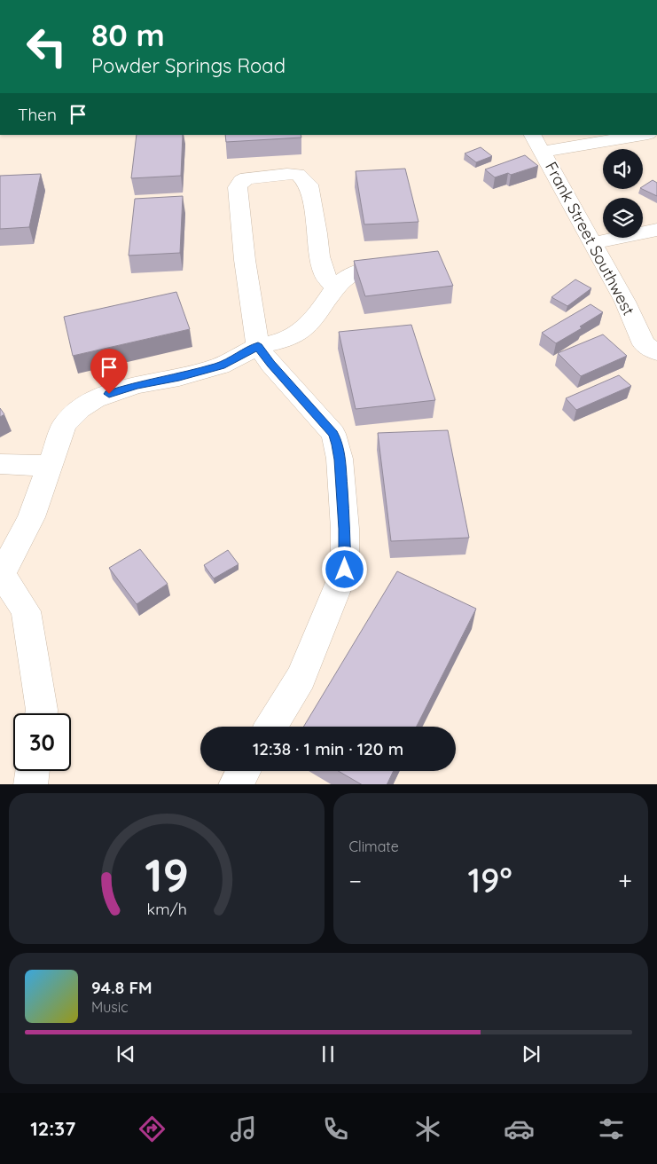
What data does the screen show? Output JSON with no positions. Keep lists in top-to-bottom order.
{
  "streets": {
    "street": ["Frank Street Southwest"]
  },
  "page": {
    "turn": ["80 m", "Powder Springs Road"],
    "then": "Then",
    "limit": "30",
    "trip": "12:38 · 1 min · 120 m",
    "tile": "Climate",
    "heat": ["−", "19°", "+"],
    "song": ["94.8 FM", "Music"],
    "tabs": "12:37",
    "gauge": ["19", "km/h"]
  }
}
